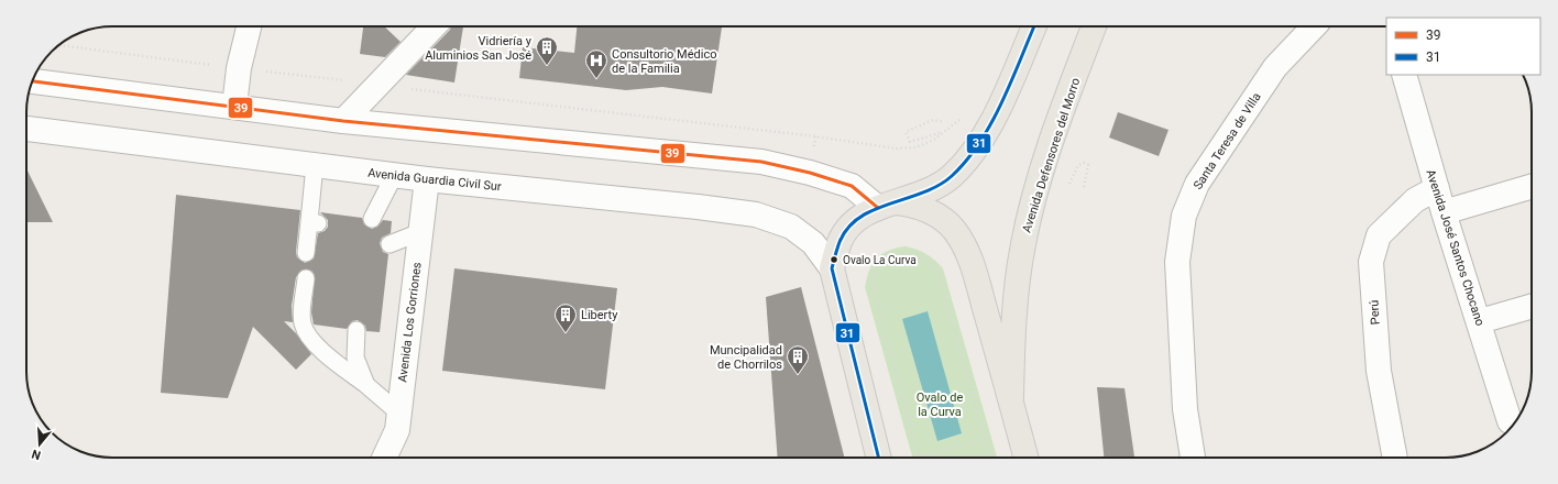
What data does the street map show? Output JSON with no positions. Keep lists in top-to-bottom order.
{
  "streets": {
    "main road": ["Avenida Defensores del Morro"],
    "street": [
      "Santa Teresa de Villa",
      "Avenida Guardia Civil Sur",
      "Avenida José Santos Chocano",
      "Perú",
      "Avenida Los Gorriones"
    ]
  },
  "crossings": [
    ["Avenida Guardia Civil Sur", "Avenida Los Gorriones"],
    ["Avenida José Santos Chocano", "Perú"]
  ],
  "parks": ["Ovalo de la Curva"],
  "places": {
    "building": ["Vidriería y Aluminios San José", "Liberty", "Muncipalidad de Chorrilos"],
    "hospital": ["Consultorio Médico de la Familia"],
    "other": ["Ovalo La Curva"]
  },
  "lines": ["transit line 31", "transit line 39"],
  "legend": ["39", "31"],
  "north": "bottom"
}
